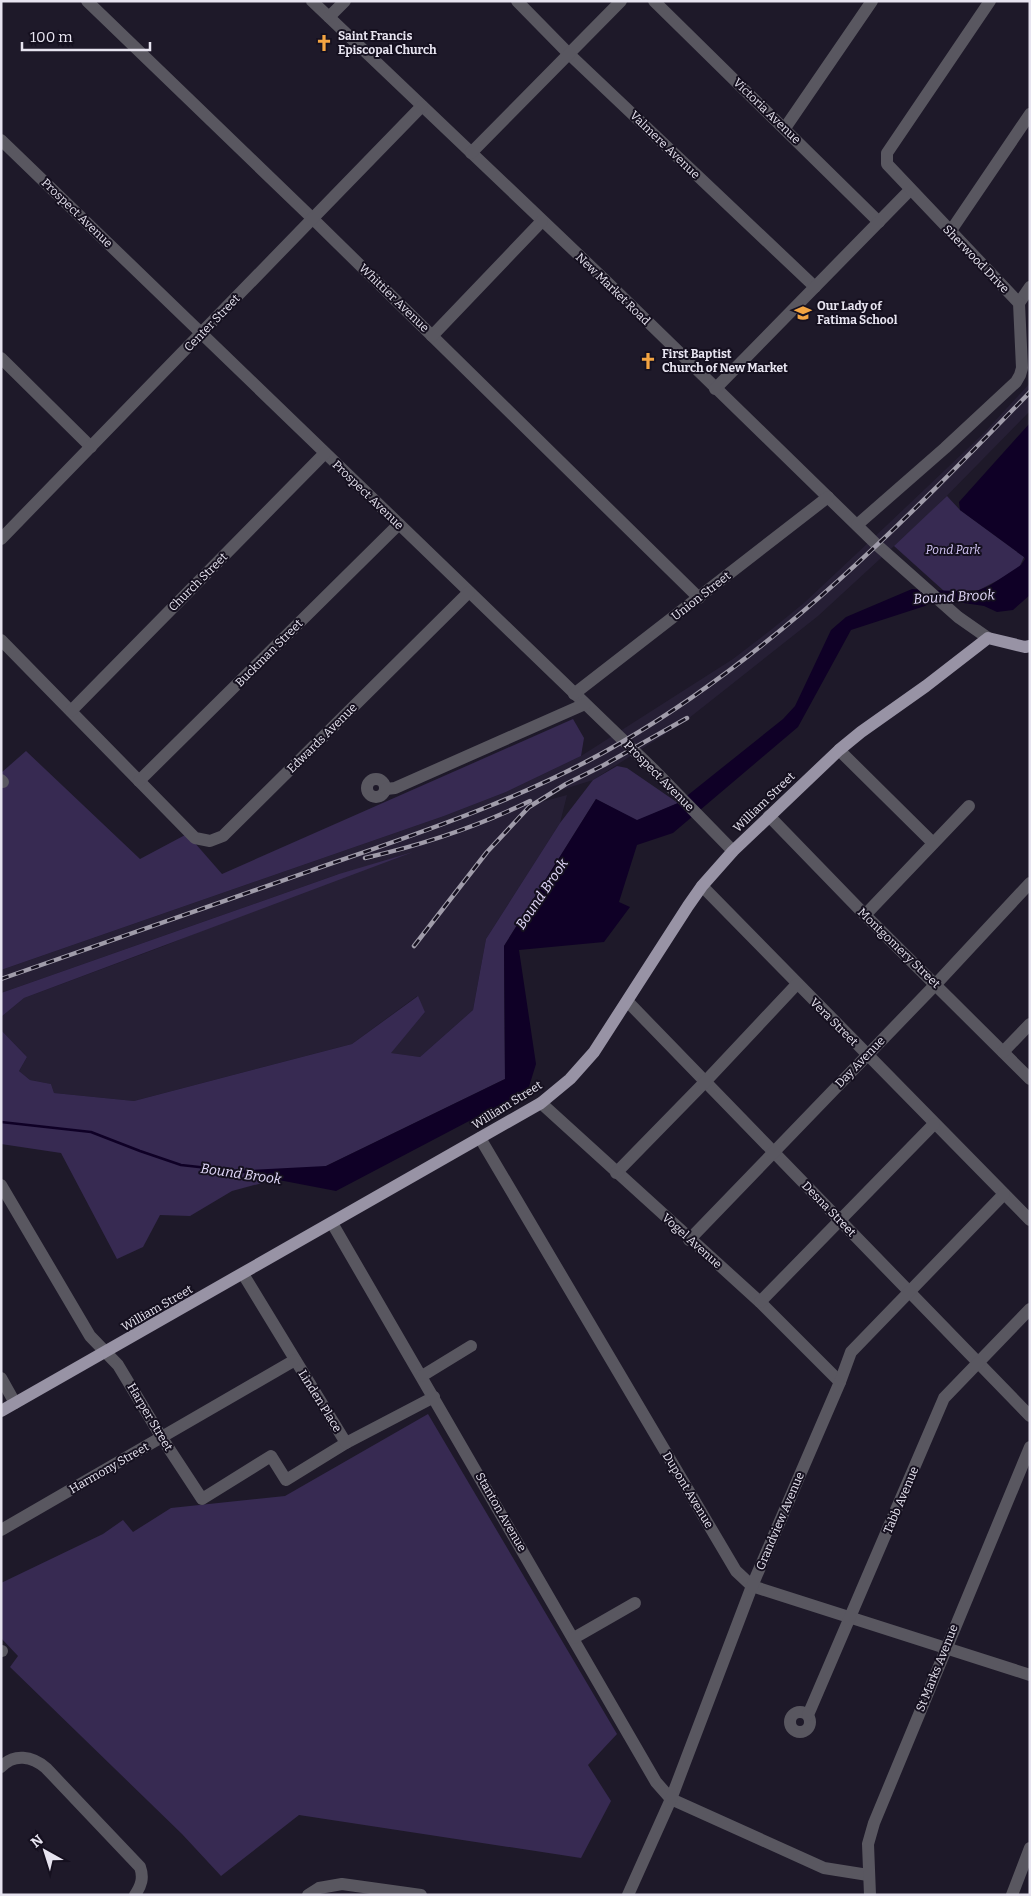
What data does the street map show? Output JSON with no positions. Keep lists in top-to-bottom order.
{
  "streets": {
    "main road": ["William Street"],
    "street": [
      "Victoria Avenue",
      "Valmere Avenue",
      "Prospect Avenue",
      "Sherwood Drive",
      "New Market Road",
      "Whittier Avenue",
      "Center Street",
      "Church Street",
      "Union Street",
      "Buckman Street",
      "Edwards Avenue",
      "Montgomery Street",
      "Vera Street",
      "Day Avenue",
      "Desna Street",
      "Vogel Avenue",
      "Linden Place",
      "Harper Street",
      "Harmony Street",
      "Dupont Avenue",
      "Tabb Avenue",
      "Stanton Avenue",
      "Grandview Avenue",
      "St Marks Avenue"
    ]
  },
  "crossings": [
    ["Prospect Avenue", "Center Street"],
    ["Prospect Avenue", "Church Street"],
    ["Prospect Avenue", "Union Street"],
    ["Prospect Avenue", "Buckman Street"],
    ["Prospect Avenue", "Edwards Avenue"],
    ["Prospect Avenue", "William Street"],
    ["Sherwood Drive", "New Market Road"],
    ["New Market Road", "Center Street"],
    ["New Market Road", "Union Street"],
    ["New Market Road", "William Street"],
    ["Whittier Avenue", "Center Street"],
    ["Whittier Avenue", "Union Street"],
    ["Church Street", "Edwards Avenue"],
    ["Buckman Street", "Edwards Avenue"],
    ["William Street", "Montgomery Street"],
    ["William Street", "Vera Street"],
    ["William Street", "Desna Street"],
    ["William Street", "Vogel Avenue"],
    ["William Street", "Linden Place"],
    ["William Street", "Harper Street"],
    ["William Street", "Dupont Avenue"],
    ["William Street", "Stanton Avenue"],
    ["Montgomery Street", "Day Avenue"],
    ["Vera Street", "Day Avenue"],
    ["Vera Street", "Grandview Avenue"],
    ["Day Avenue", "Desna Street"],
    ["Day Avenue", "Vogel Avenue"],
    ["Desna Street", "Tabb Avenue"],
    ["Desna Street", "Grandview Avenue"],
    ["Vogel Avenue", "Grandview Avenue"],
    ["Linden Place", "Harper Street"],
    ["Linden Place", "Harmony Street"],
    ["Linden Place", "Stanton Avenue"],
    ["Harper Street", "Harmony Street"],
    ["Dupont Avenue", "Tabb Avenue"],
    ["Dupont Avenue", "Grandview Avenue"],
    ["Dupont Avenue", "St Marks Avenue"],
    ["Stanton Avenue", "Grandview Avenue"]
  ],
  "water": ["Bound Brook"],
  "parks": ["Pond Park"],
  "places": {
    "church": ["Saint Francis Episcopal Church", "First Baptist Church of New Market"],
    "school or university": ["Our Lady of Fatima School"]
  },
  "scale_bar": "100 m",
  "north": "top left"
}
